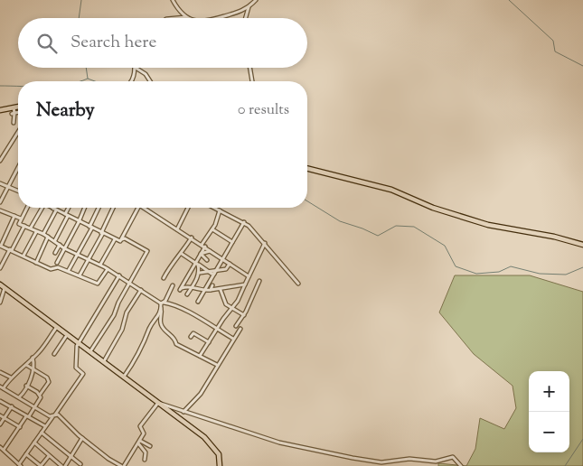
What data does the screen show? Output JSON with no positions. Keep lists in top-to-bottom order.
{
  "page": {
    "search": "Search here",
    "heading": ["Nearby", "0 results"],
    "map_buttons": ["+", "−"]
  }
}
